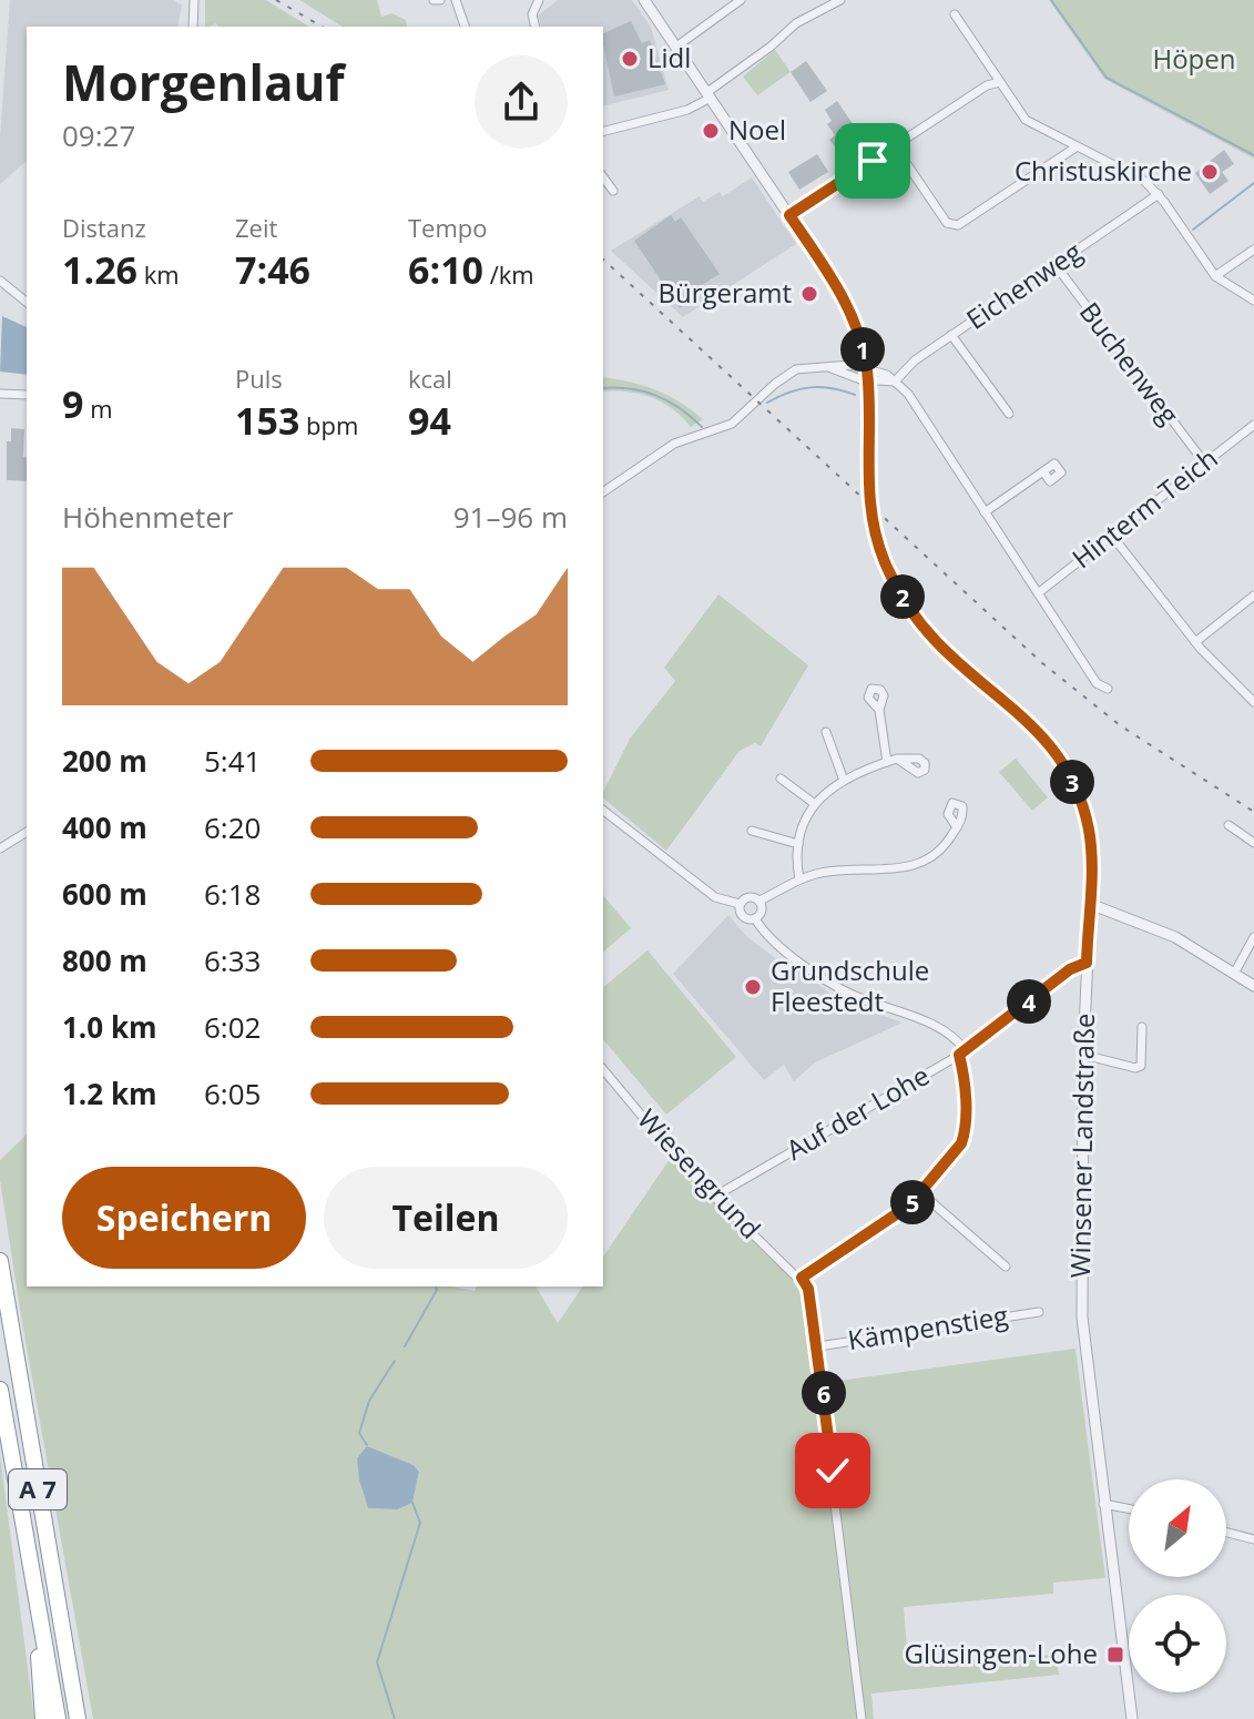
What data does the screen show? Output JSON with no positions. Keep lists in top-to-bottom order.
{
  "streets": {
    "highway": ["A 7"],
    "street": [
      "Eichenweg",
      "Buchenweg",
      "Hinterm Teich",
      "Auf der Lohe",
      "Winsener Landstraße",
      "Wiesengrund",
      "Kämpenstieg"
    ]
  },
  "crossings": [
    ["Eichenweg", "Buchenweg"],
    ["Buchenweg", "Hinterm Teich"],
    ["Auf der Lohe", "Winsener Landstraße"],
    ["Auf der Lohe", "Wiesengrund"]
  ],
  "parks": ["Höpen"],
  "places": {
    "other": [
      "Lidl",
      "Noel",
      "Christuskirche",
      "Bürgeramt",
      "Grundschule Fleestedt"
    ],
    "transit": ["Glüsingen-Lohe"]
  },
  "north": "top right",
  "page": {
    "heading": ["Morgenlauf", "09:27"],
    "stats": [
      ["Distanz", "1.26 km"],
      ["Zeit", "7:46"],
      ["Tempo", "6:10 /km"],
      ["9 m"],
      ["Puls", "153 bpm"],
      ["kcal", "94"]
    ],
    "pins": [
      "1",
      "2",
      "3",
      "4",
      "5",
      "6"
    ],
    "chart": ["Höhenmeter", "91–96 m"],
    "list": [
      {
        "name": "200 m",
        "note": "5:41"
      },
      {
        "name": "400 m",
        "note": "6:20"
      },
      {
        "name": "600 m",
        "note": "6:18"
      },
      {
        "name": "800 m",
        "note": "6:33"
      },
      {
        "name": "1.0 km",
        "note": "6:02"
      },
      {
        "name": "1.2 km",
        "note": "6:05"
      }
    ],
    "buttons": ["Speichern", "Teilen"]
  }
}
